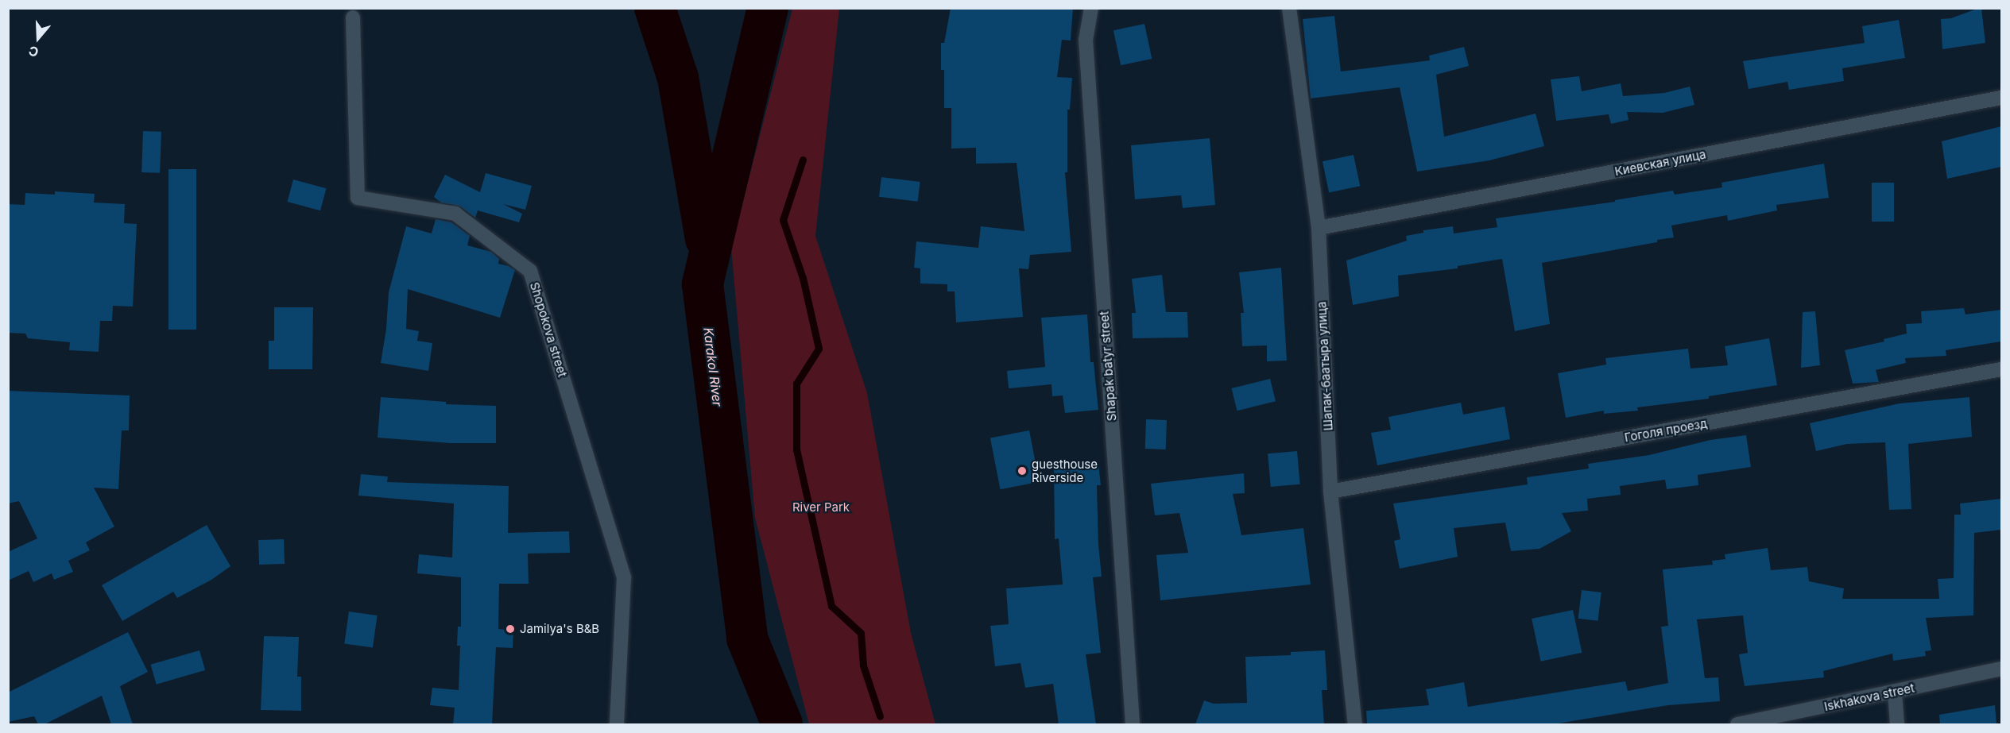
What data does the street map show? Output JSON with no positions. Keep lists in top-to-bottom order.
{
  "streets": {
    "street": [
      "Киевская улица",
      "Shopokova street",
      "Shapak batyr street",
      "Шапак-баатыра улица",
      "Гоголя проезд",
      "Iskhakova street"
    ]
  },
  "crossings": [
    ["Киевская улица", "Шапак-баатыра улица"],
    ["Шапак-баатыра улица", "Гоголя проезд"]
  ],
  "water": ["Karakol River"],
  "parks": ["River Park"],
  "places": ["guesthouse Riverside", "Jamilya's B&B"],
  "north": "bottom"
}
